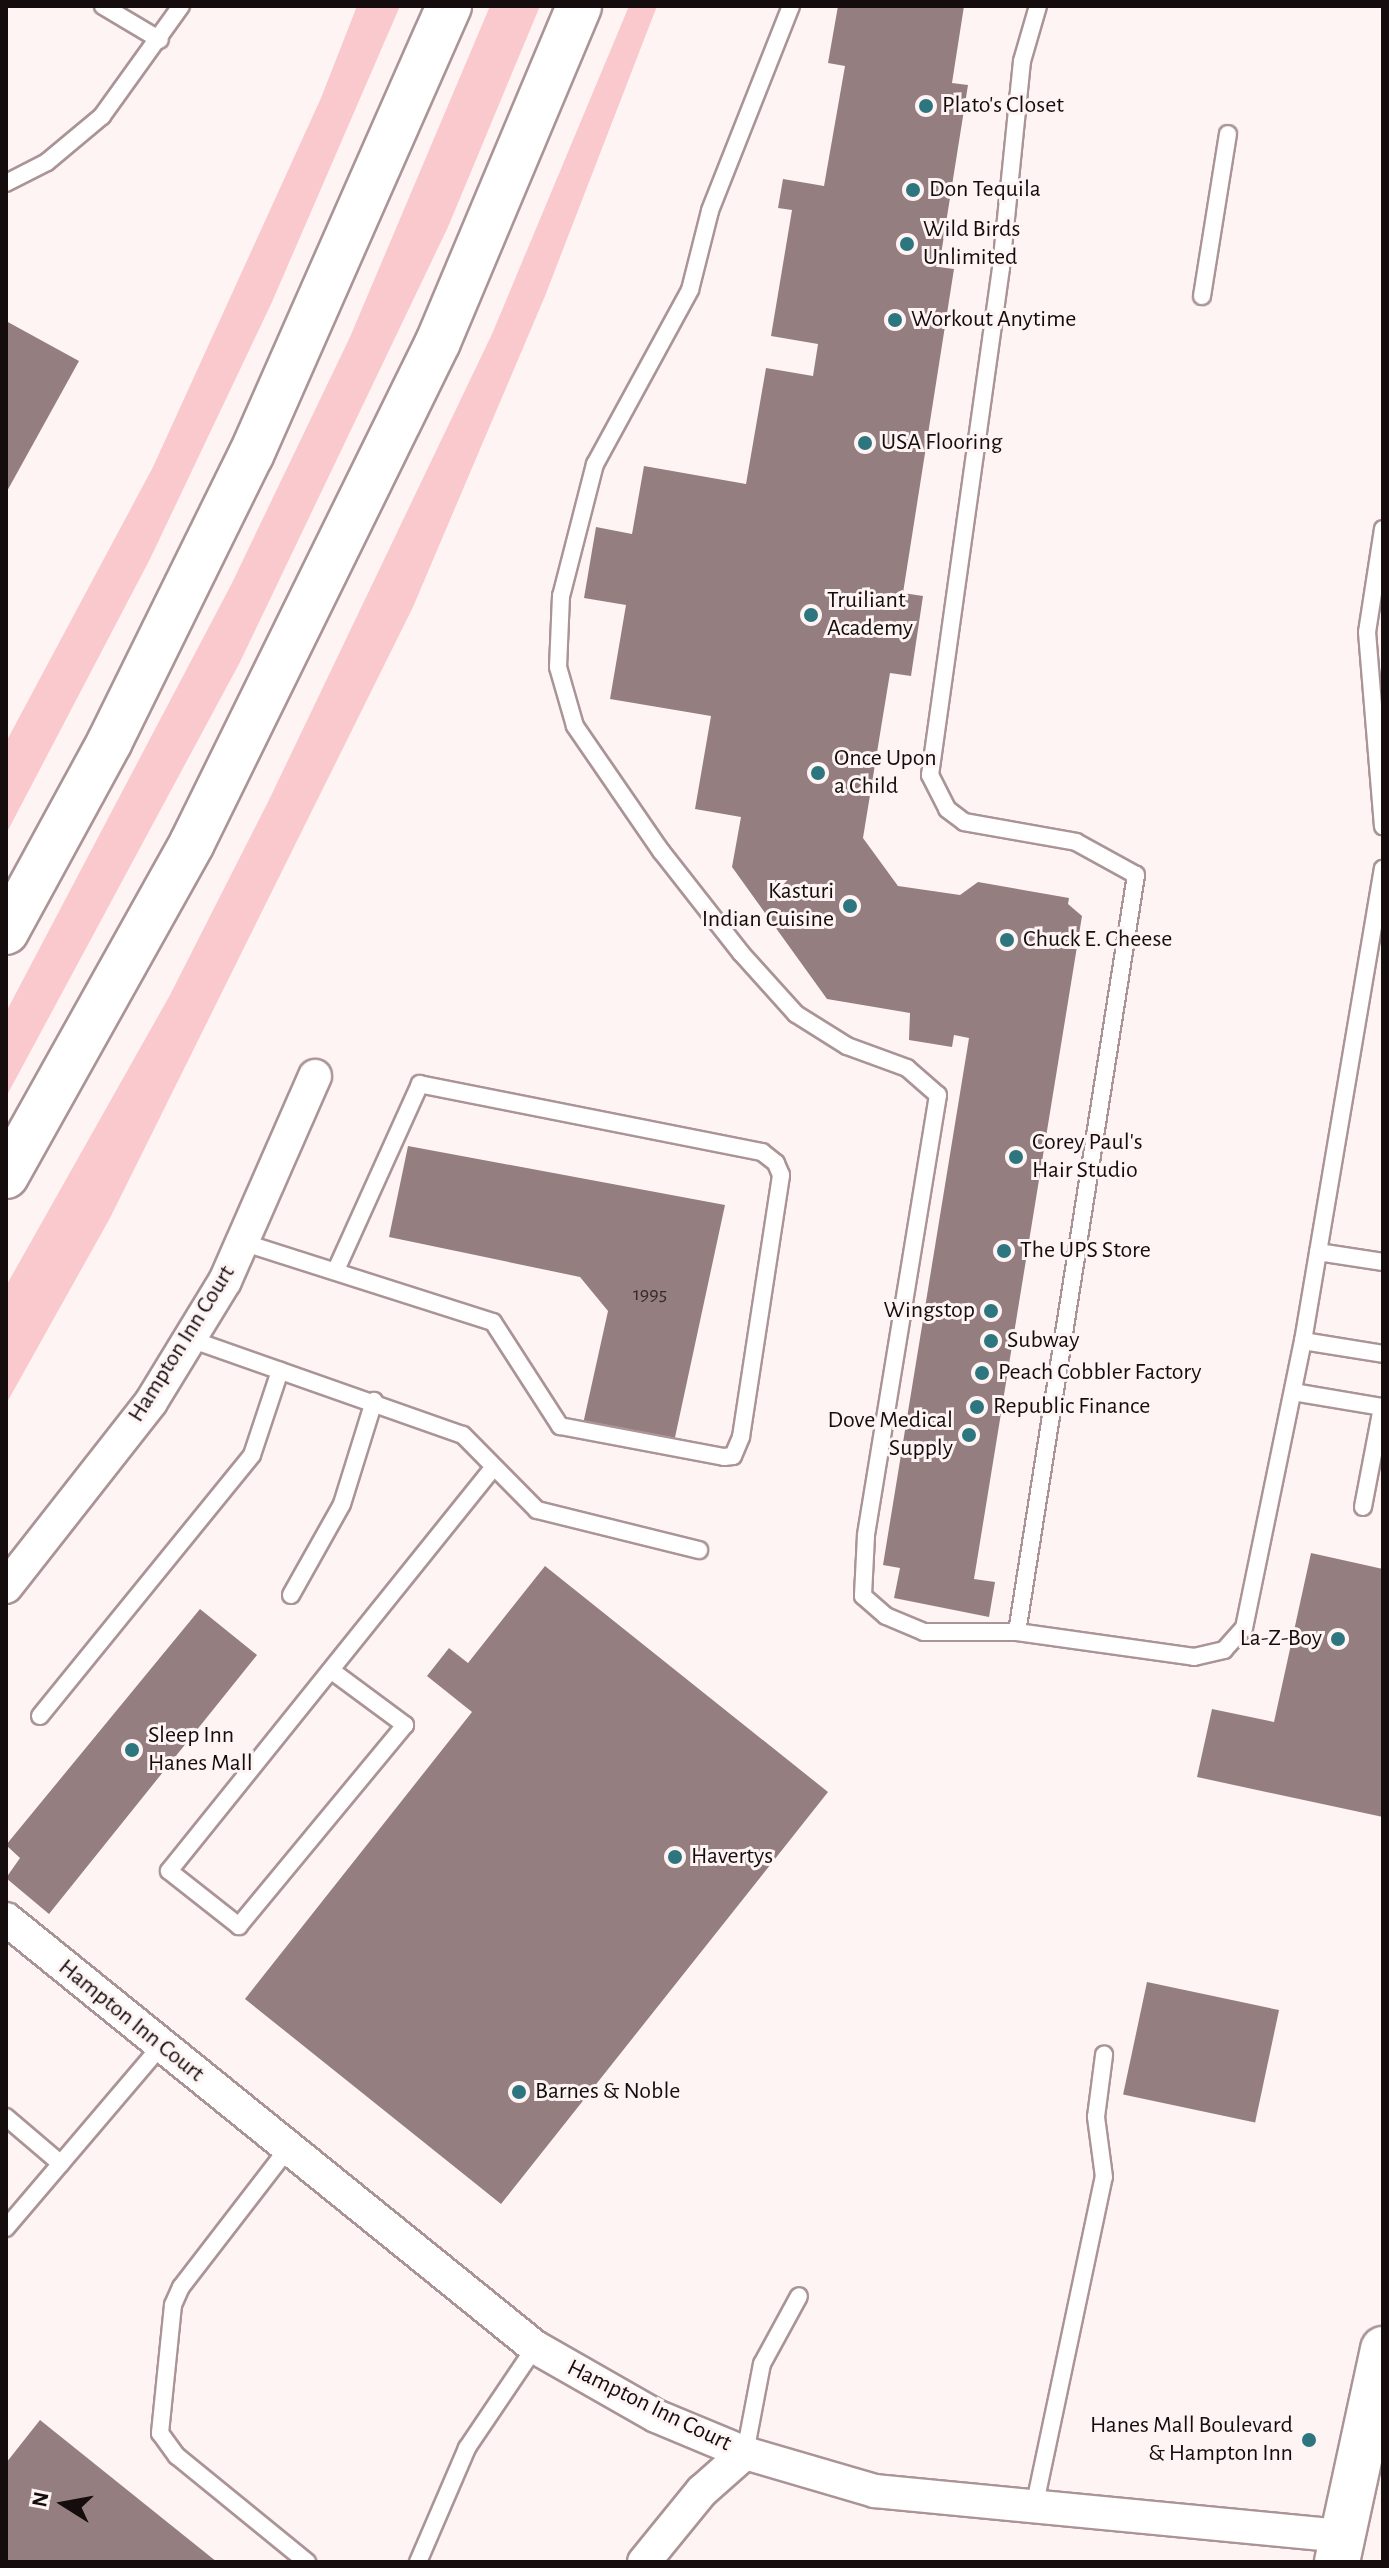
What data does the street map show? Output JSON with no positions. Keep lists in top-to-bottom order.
{
  "streets": {
    "street": ["Hampton Inn Court"]
  },
  "places": [
    "Plato's Closet",
    "Don Tequila",
    "Wild Birds Unlimited",
    "Workout Anytime",
    "USA Flooring",
    "Truiliant Academy",
    "Once Upon a Child",
    "Kasturi Indian Cuisine",
    "Chuck E. Cheese",
    "Corey Paul's Hair Studio",
    "The UPS Store",
    "Wingstop",
    "Subway",
    "Peach Cobbler Factory",
    "Republic Finance",
    "Dove Medical Supply",
    "La-Z-Boy",
    "Sleep Inn Hanes Mall",
    "Havertys",
    "Barnes & Noble",
    "Hanes Mall Boulevard & Hampton Inn"
  ],
  "house_numbers": ["1995"],
  "north": "left"
}
